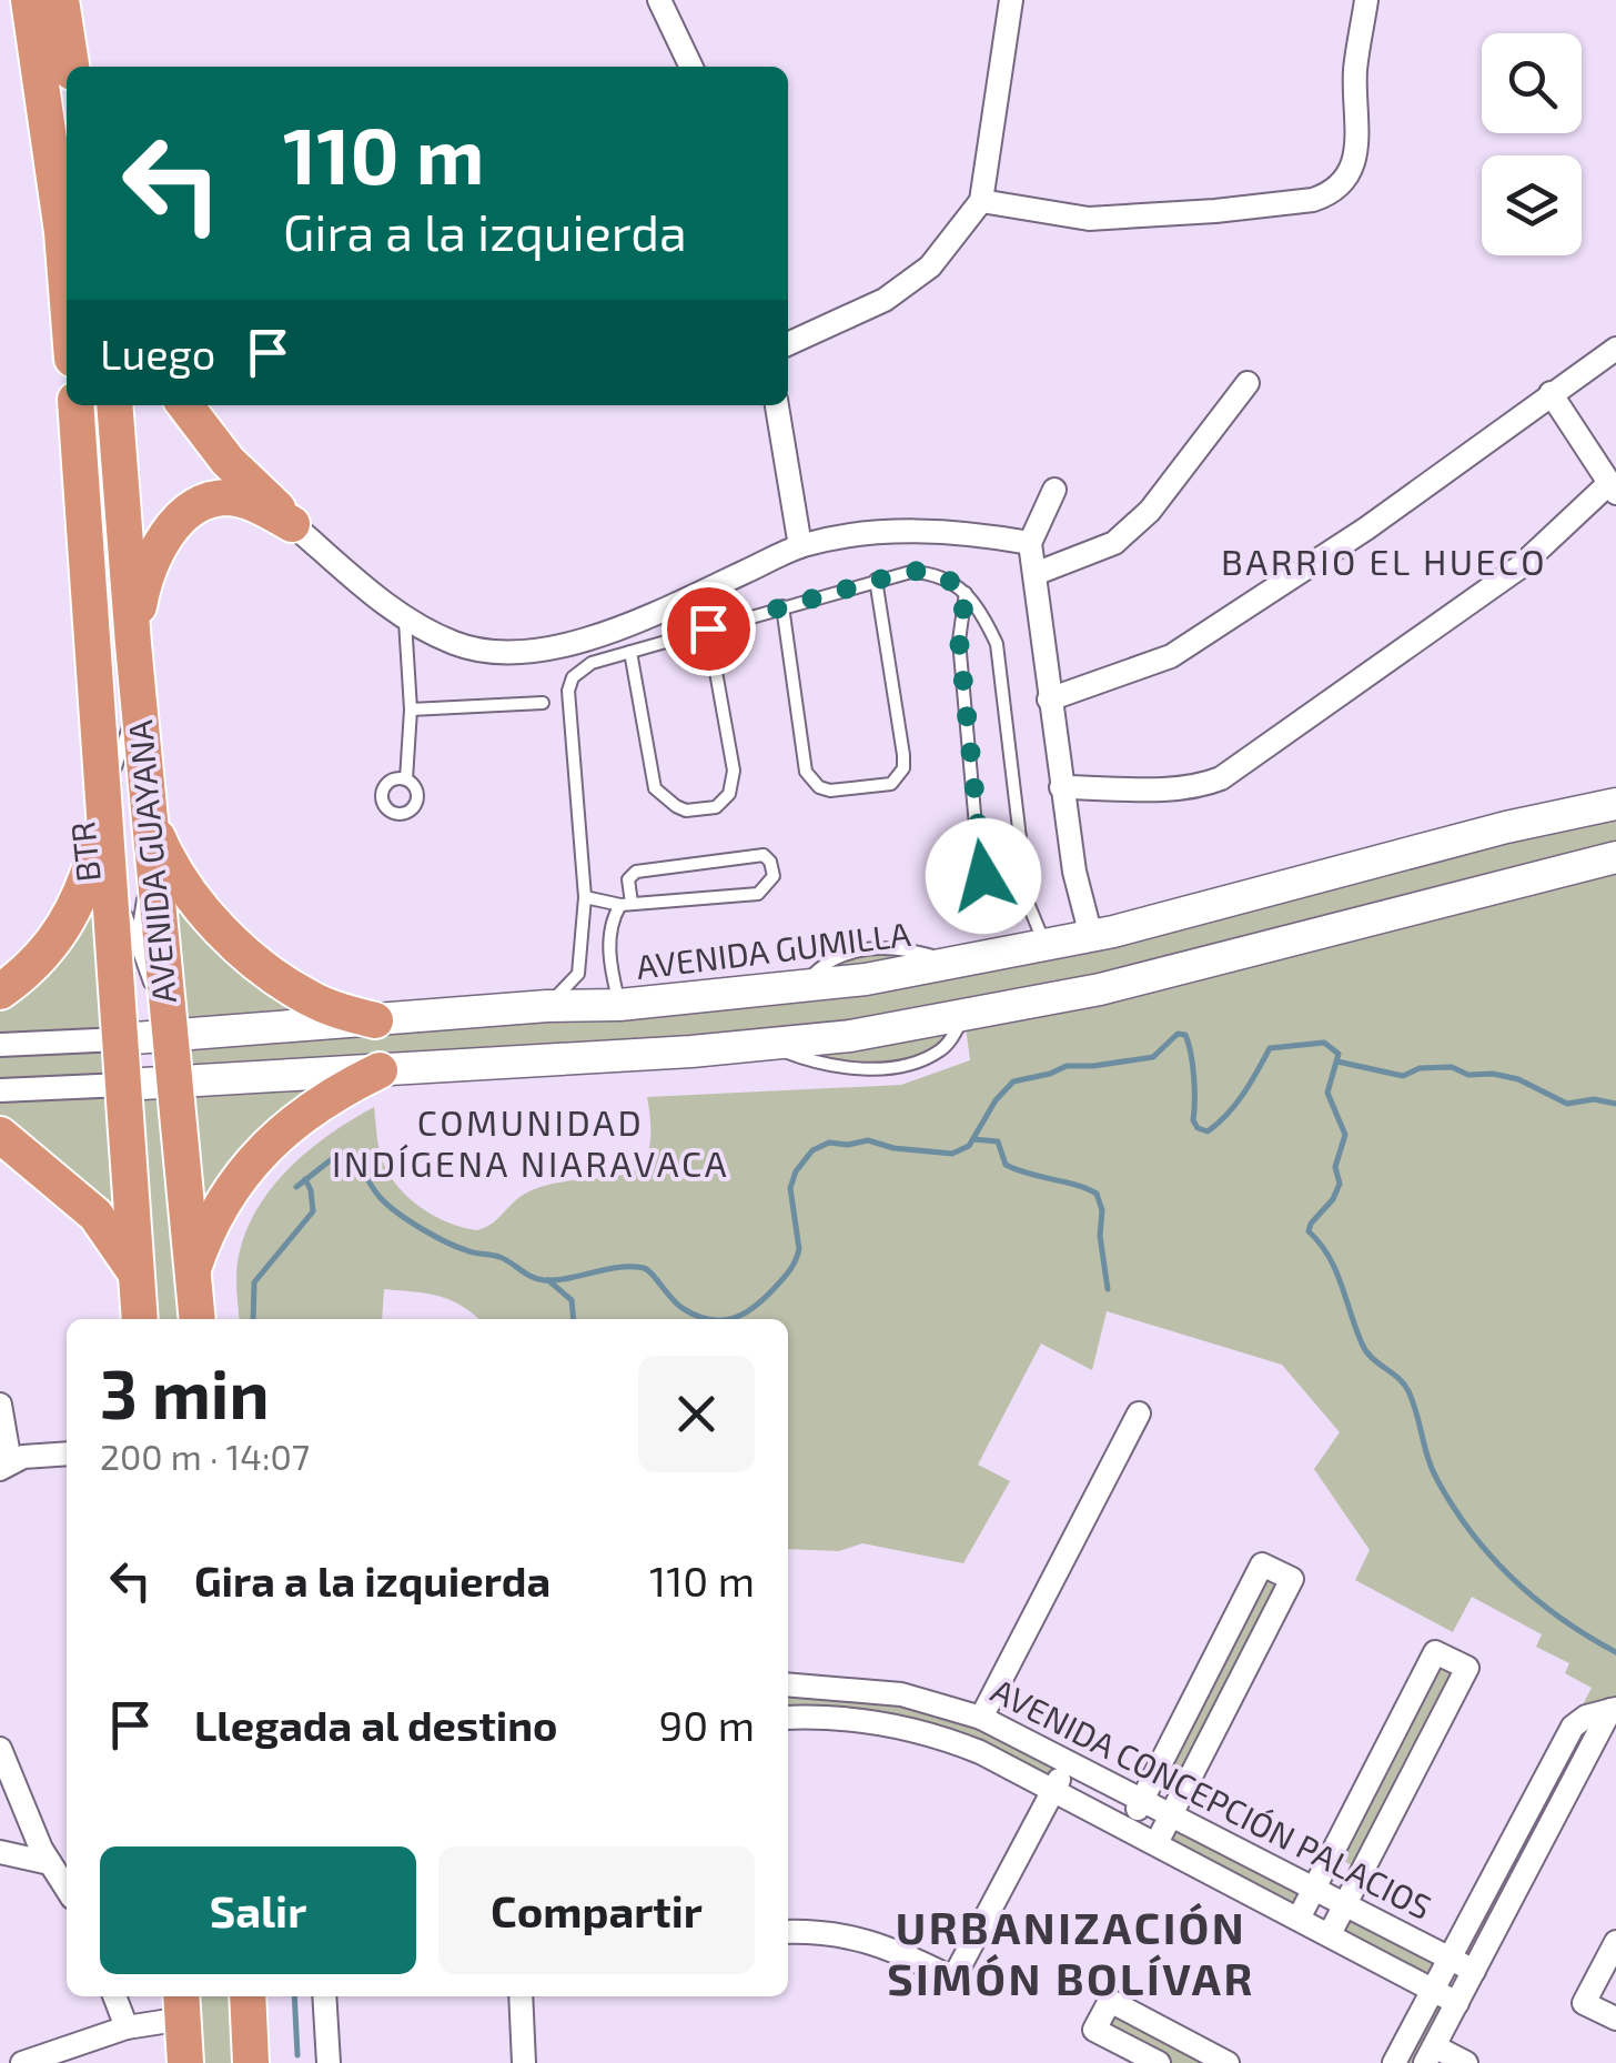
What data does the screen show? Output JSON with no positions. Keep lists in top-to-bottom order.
{
  "streets": {
    "highway": ["AVENIDA GUAYANA"],
    "main road": ["AVENIDA GUMILLA"],
    "street": ["AVENIDA CONCEPCIÓN PALACIOS"],
    "lane": ["BTR"]
  },
  "crossings": [
    ["BTR", "AVENIDA GUAYANA"],
    ["BTR", "AVENIDA GUMILLA"],
    ["AVENIDA GUAYANA", "AVENIDA GUMILLA"]
  ],
  "districts": ["BARRIO EL HUECO", "COMUNIDAD INDÍGENA NIARAVACA", "URBANIZACIÓN SIMÓN BOLÍVAR"],
  "page": {
    "turn": ["110 m", "Gira a la izquierda"],
    "then": "Luego",
    "heading": ["3 min", "200 m · 14:07"],
    "list": [
      {
        "name": "Gira a la izquierda",
        "value": "110 m"
      },
      {
        "name": "Llegada al destino",
        "value": "90 m"
      }
    ],
    "buttons": ["Salir", "Compartir"]
  }
}
